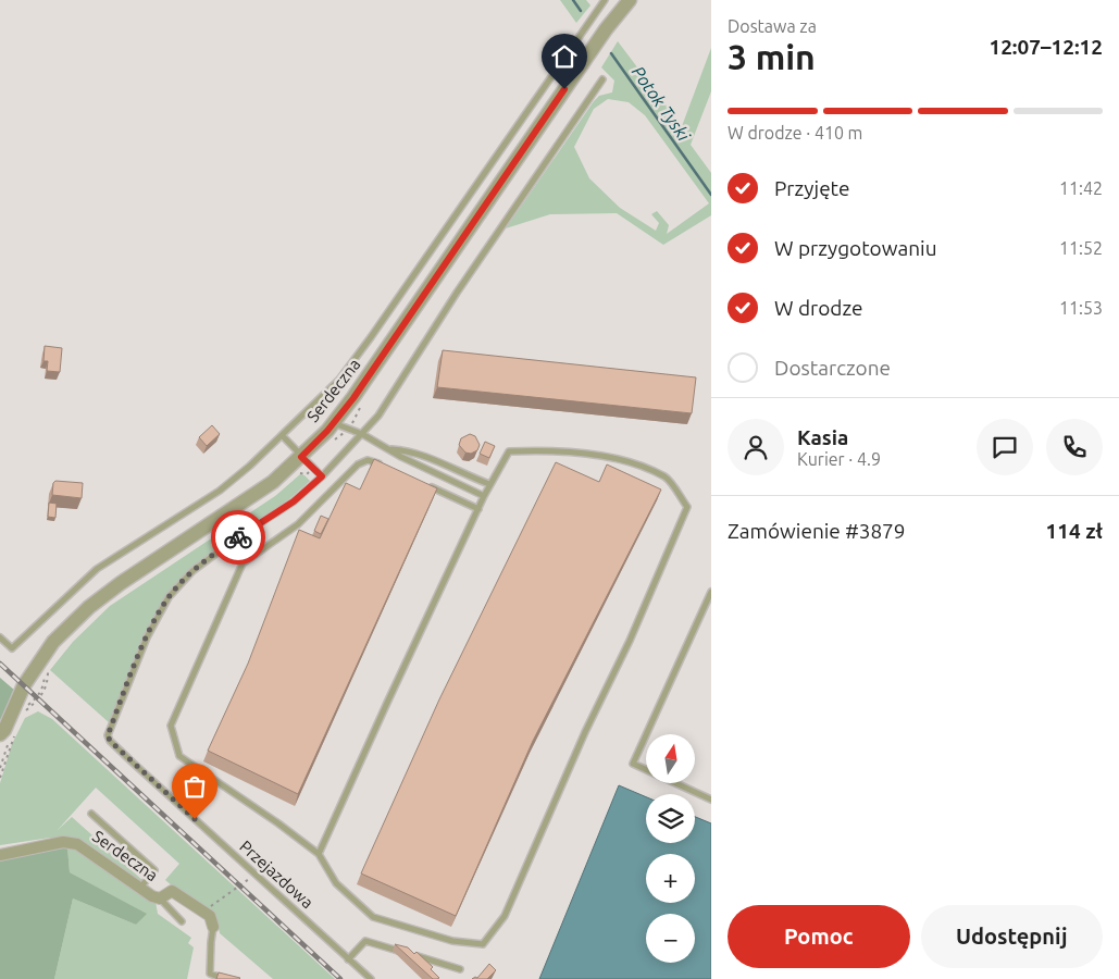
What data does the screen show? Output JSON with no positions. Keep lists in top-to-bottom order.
{
  "streets": {
    "street": ["Serdeczna"],
    "lane": ["Przejazdowa"]
  },
  "water": ["Potok Tyski"],
  "north": "top",
  "page": {
    "heading": ["3 min", "Dostawa za", "12:07–12:12"],
    "panel": [
      "Kasia",
      "Kurier · 4.9",
      "Zamówienie #3879",
      "114 zł"
    ],
    "bar": "W drodze · 410 m",
    "list": [
      ["Przyjęte", "11:42"],
      ["W przygotowaniu", "11:52"],
      ["W drodze", "11:53"],
      "Dostarczone"
    ],
    "map_buttons": ["+", "−"],
    "buttons": ["Pomoc", "Udostępnij"]
  }
}
